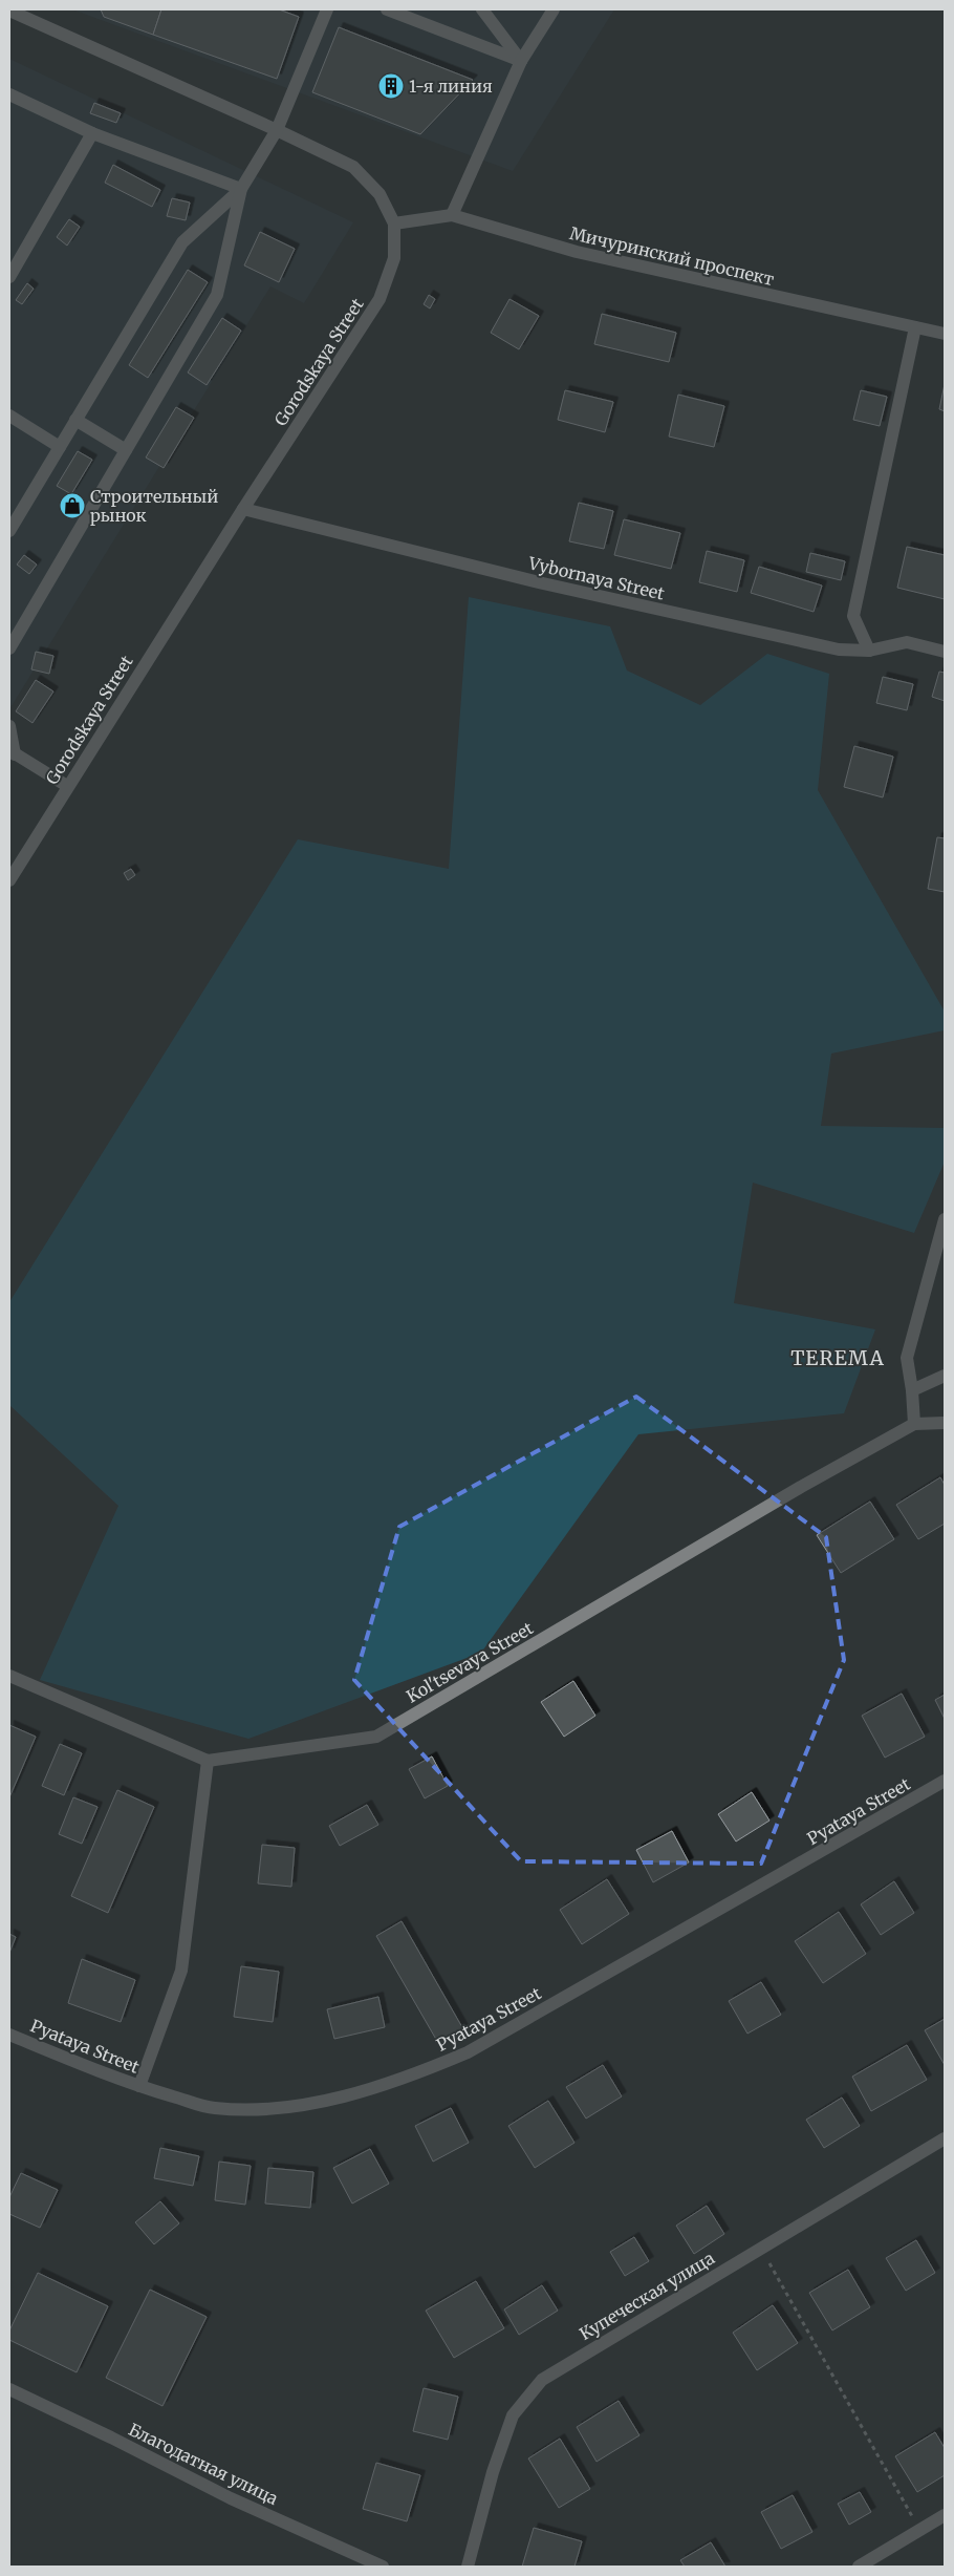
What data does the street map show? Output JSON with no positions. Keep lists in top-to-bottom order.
{
  "streets": {
    "street": [
      "Мичуринский проспект",
      "Gorodskaya Street",
      "Vybornaya Street",
      "Kol'tsevaya Street",
      "Pyataya Street",
      "Купеческая улица",
      "Благодатная улица"
    ]
  },
  "crossings": [
    ["Мичуринский проспект", "Gorodskaya Street"],
    ["Gorodskaya Street", "Vybornaya Street"]
  ],
  "districts": ["TEREMA"],
  "places": {
    "building": ["1-я линия"],
    "shop": ["Строительный рынок"]
  }
}
